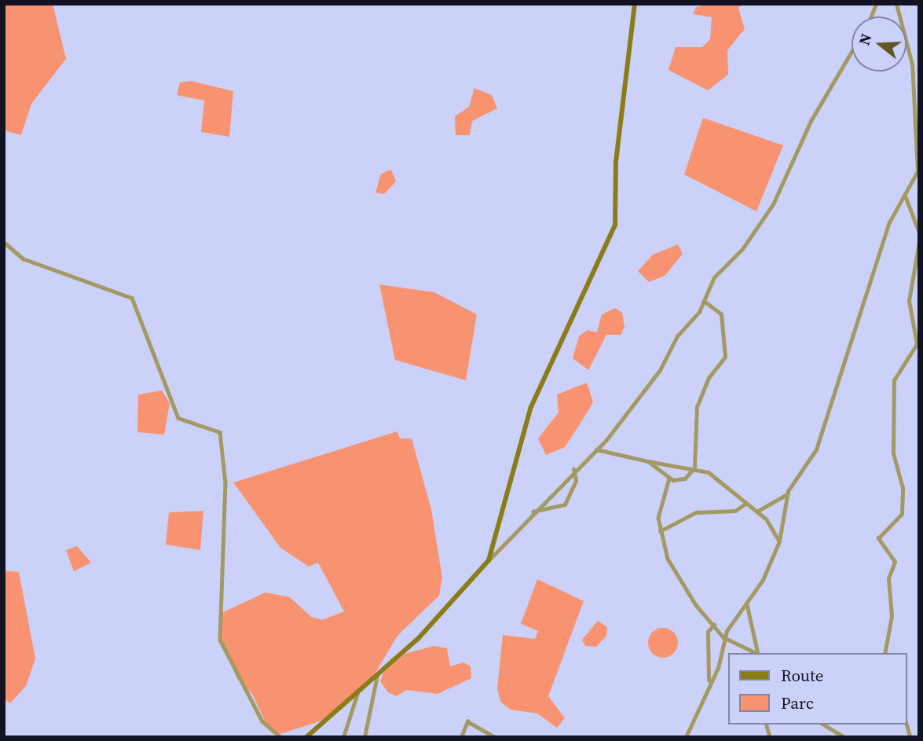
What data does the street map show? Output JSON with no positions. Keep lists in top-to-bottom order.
{
  "legend": ["Route", "Parc"],
  "north": "left"
}
